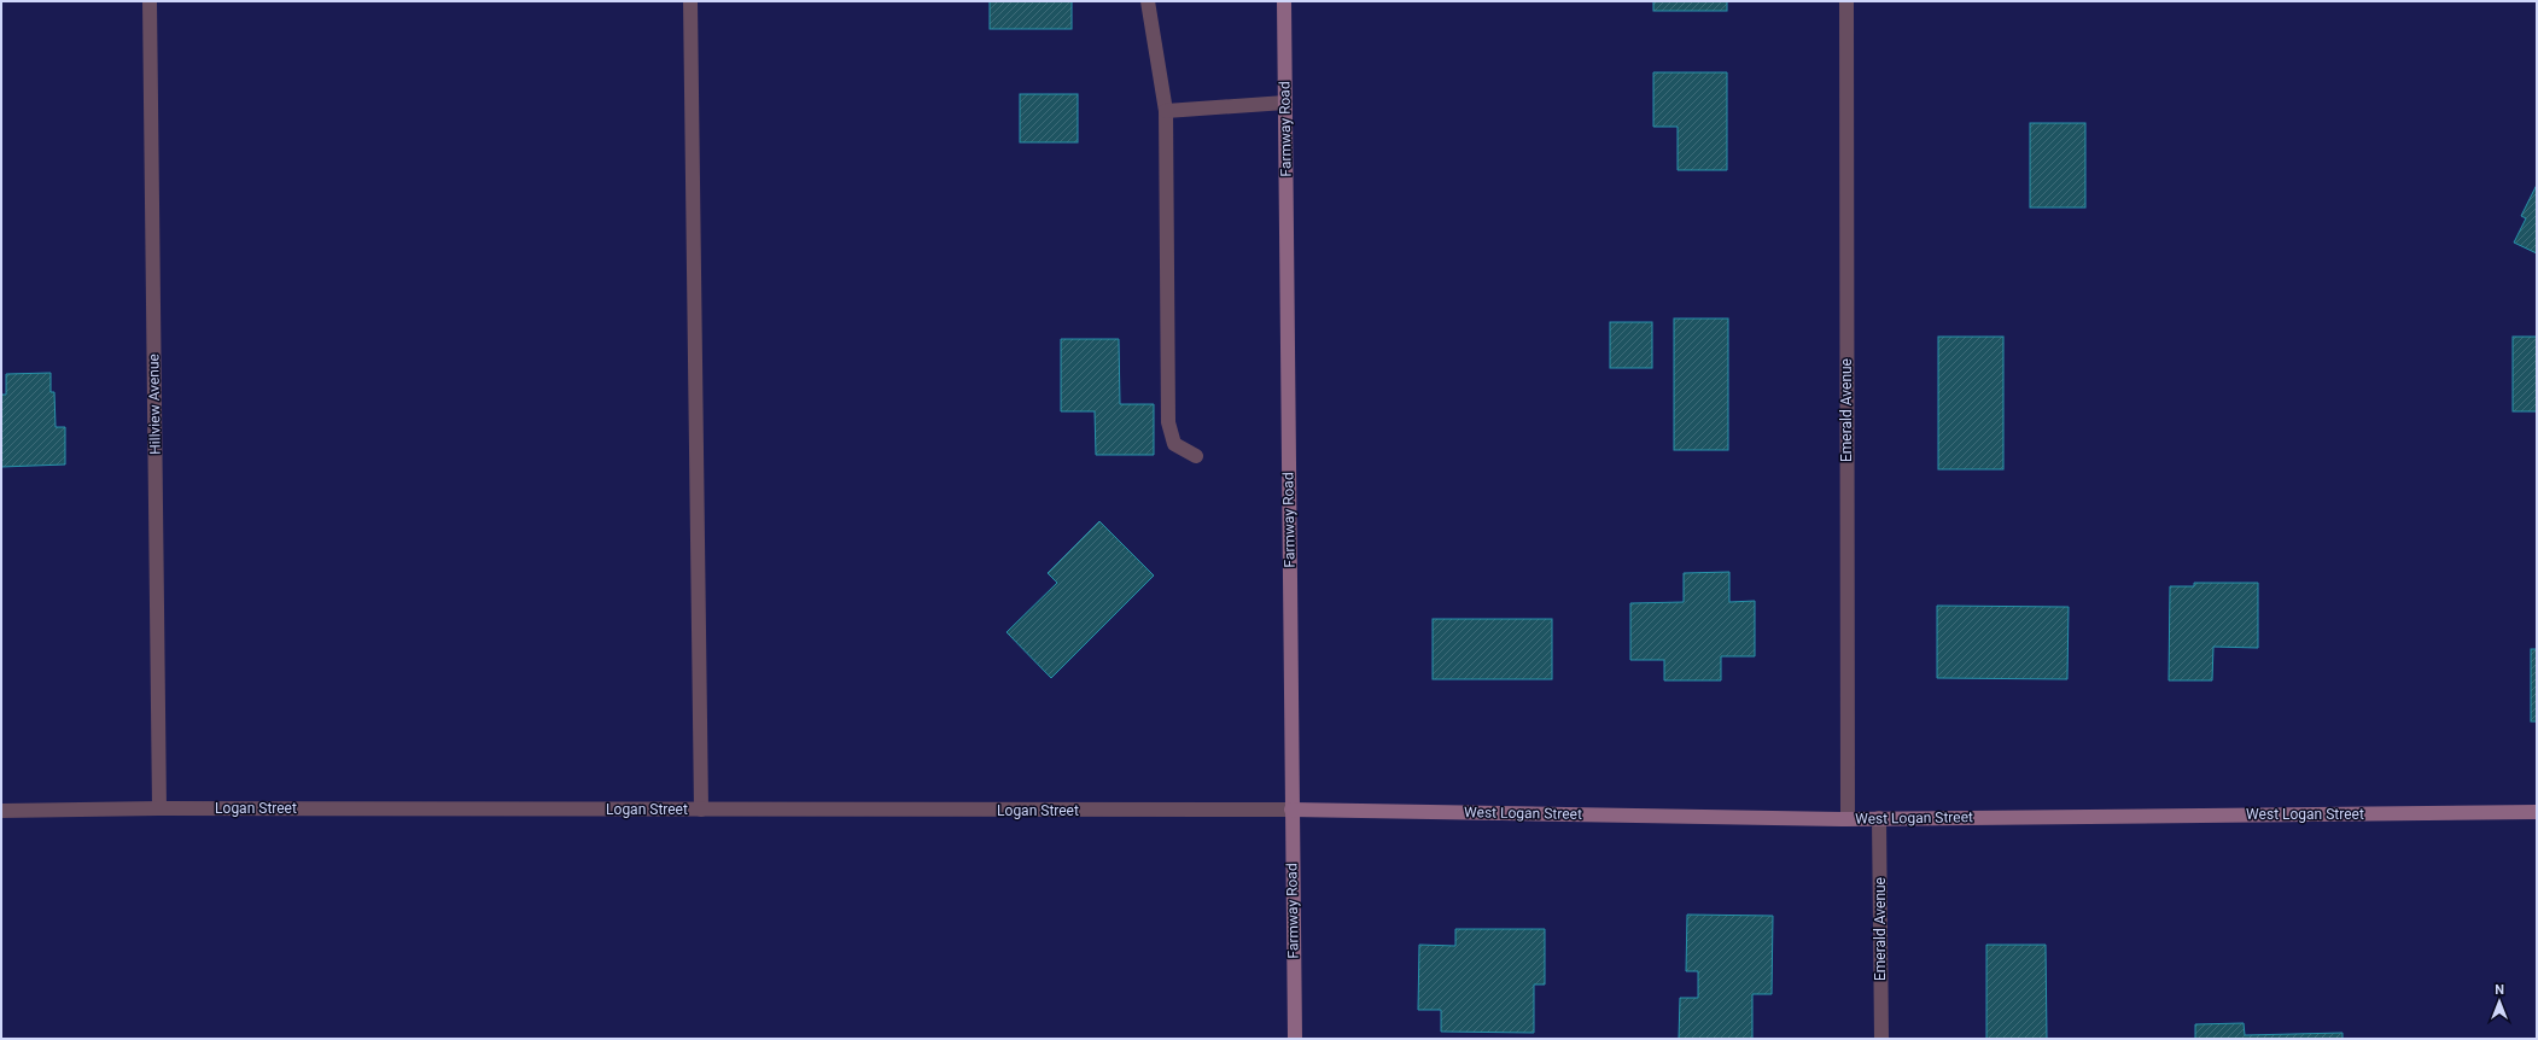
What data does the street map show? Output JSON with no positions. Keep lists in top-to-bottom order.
{
  "streets": {
    "street": [
      "Farmway Road",
      "Hillview Avenue",
      "Emerald Avenue",
      "Logan Street",
      "West Logan Street"
    ]
  },
  "crossings": [
    ["Farmway Road", "Logan Street"],
    ["Farmway Road", "West Logan Street"],
    ["Hillview Avenue", "Logan Street"],
    ["Emerald Avenue", "West Logan Street"],
    ["Logan Street", "West Logan Street"]
  ],
  "north": "top"
}
